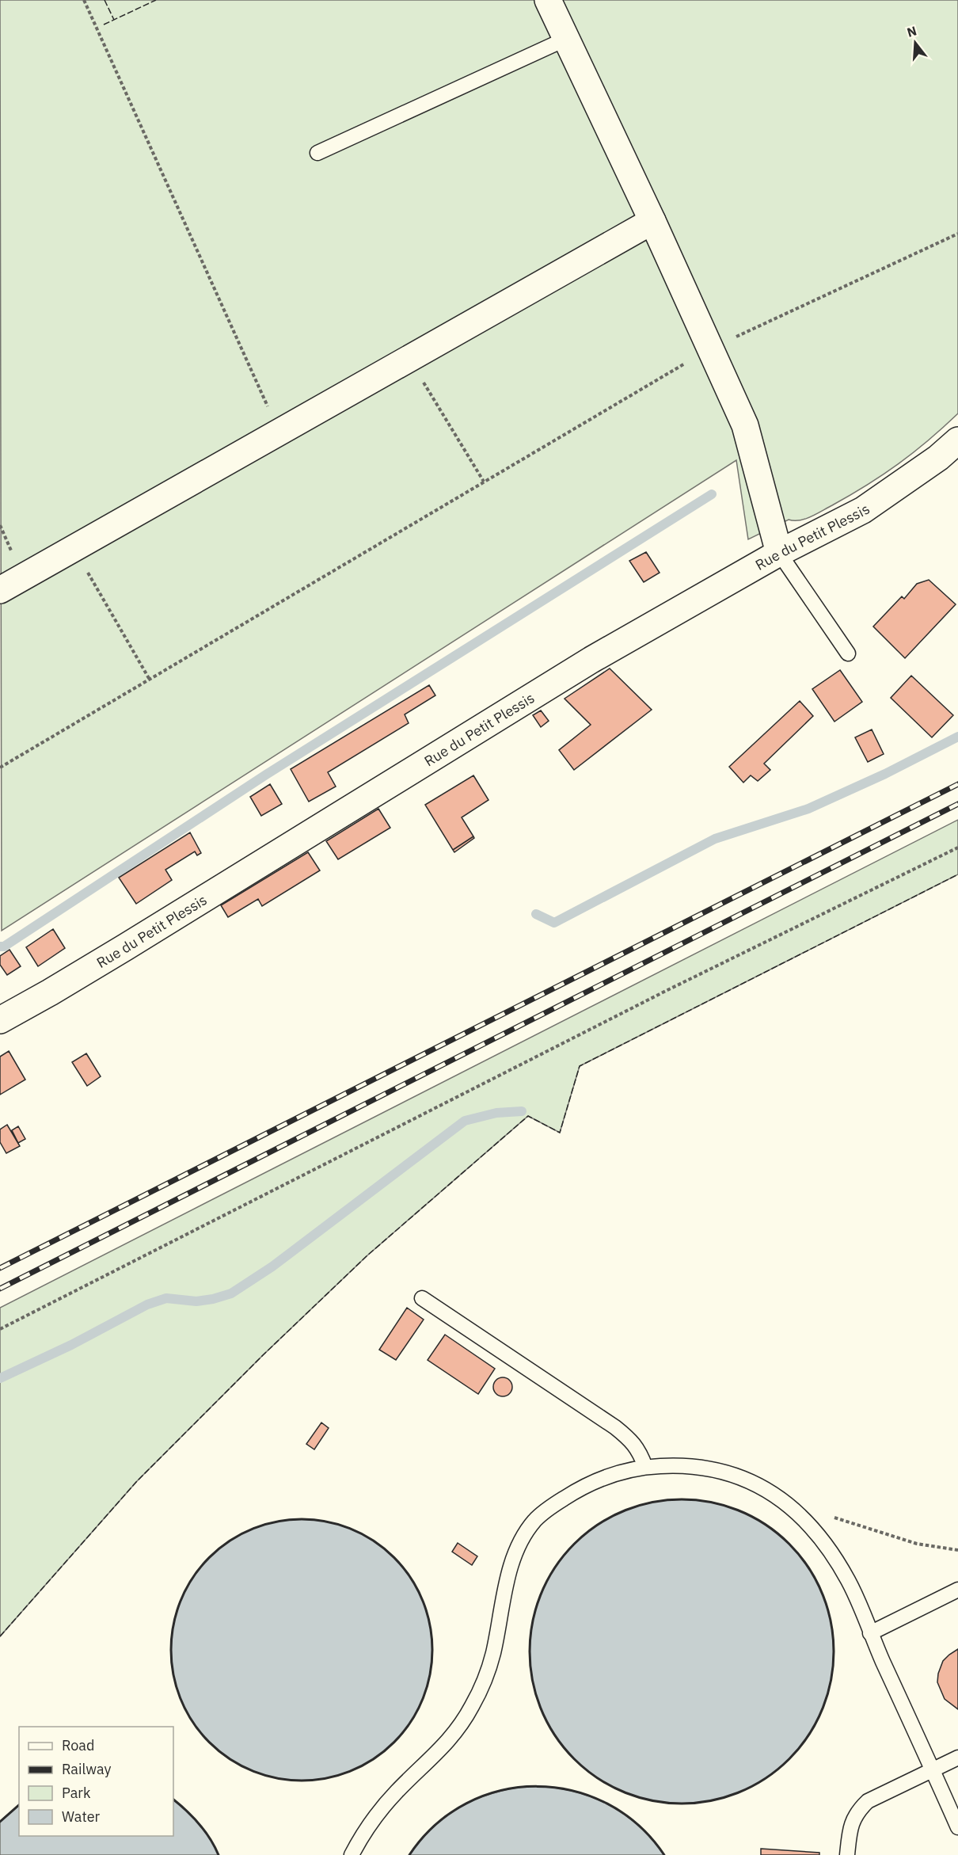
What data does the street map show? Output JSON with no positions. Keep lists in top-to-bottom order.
{
  "streets": {
    "street": ["Rue du Petit Plessis"]
  },
  "legend": [
    "Road",
    "Railway",
    "Park",
    "Water"
  ],
  "north": "top"
}
